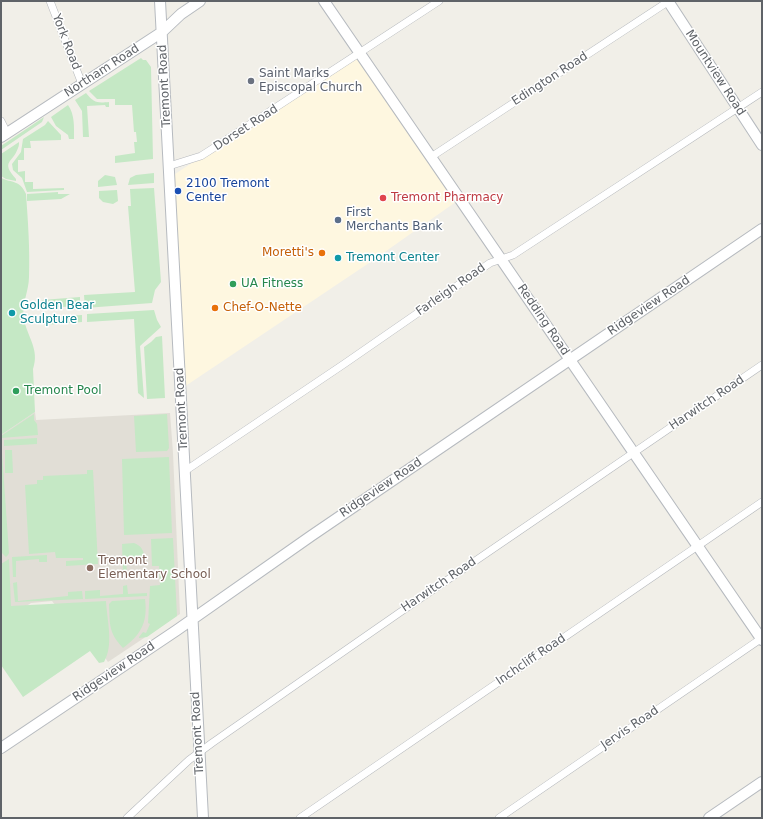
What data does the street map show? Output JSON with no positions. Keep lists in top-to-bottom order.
{
  "streets": {
    "main road": [
      "Northam Road",
      "Mountview Road",
      "Tremont Road",
      "Ridgeview Road",
      "Redding Road"
    ],
    "street": [
      "York Road",
      "Edington Road",
      "Dorset Road",
      "Farleigh Road",
      "Harwitch Road",
      "Inchcliff Road",
      "Jervis Road"
    ]
  },
  "crossings": [
    ["York Road", "Northam Road"],
    ["Northam Road", "Tremont Road"],
    ["Mountview Road", "Edington Road"],
    ["Mountview Road", "Farleigh Road"],
    ["Edington Road", "Redding Road"],
    ["Tremont Road", "Dorset Road"],
    ["Tremont Road", "Farleigh Road"],
    ["Tremont Road", "Ridgeview Road"],
    ["Tremont Road", "Harwitch Road"],
    ["Dorset Road", "Redding Road"],
    ["Farleigh Road", "Redding Road"],
    ["Ridgeview Road", "Redding Road"],
    ["Redding Road", "Harwitch Road"],
    ["Redding Road", "Inchcliff Road"],
    ["Redding Road", "Jervis Road"]
  ],
  "places": [
    "Saint Marks Episcopal Church",
    "2100 Tremont Center",
    "Tremont Pharmacy",
    "First Merchants Bank",
    "Moretti's",
    "Tremont Center",
    "UA Fitness",
    "Chef-O-Nette",
    "Golden Bear Sculpture",
    "Tremont Pool",
    "Tremont Elementary School"
  ]
}
